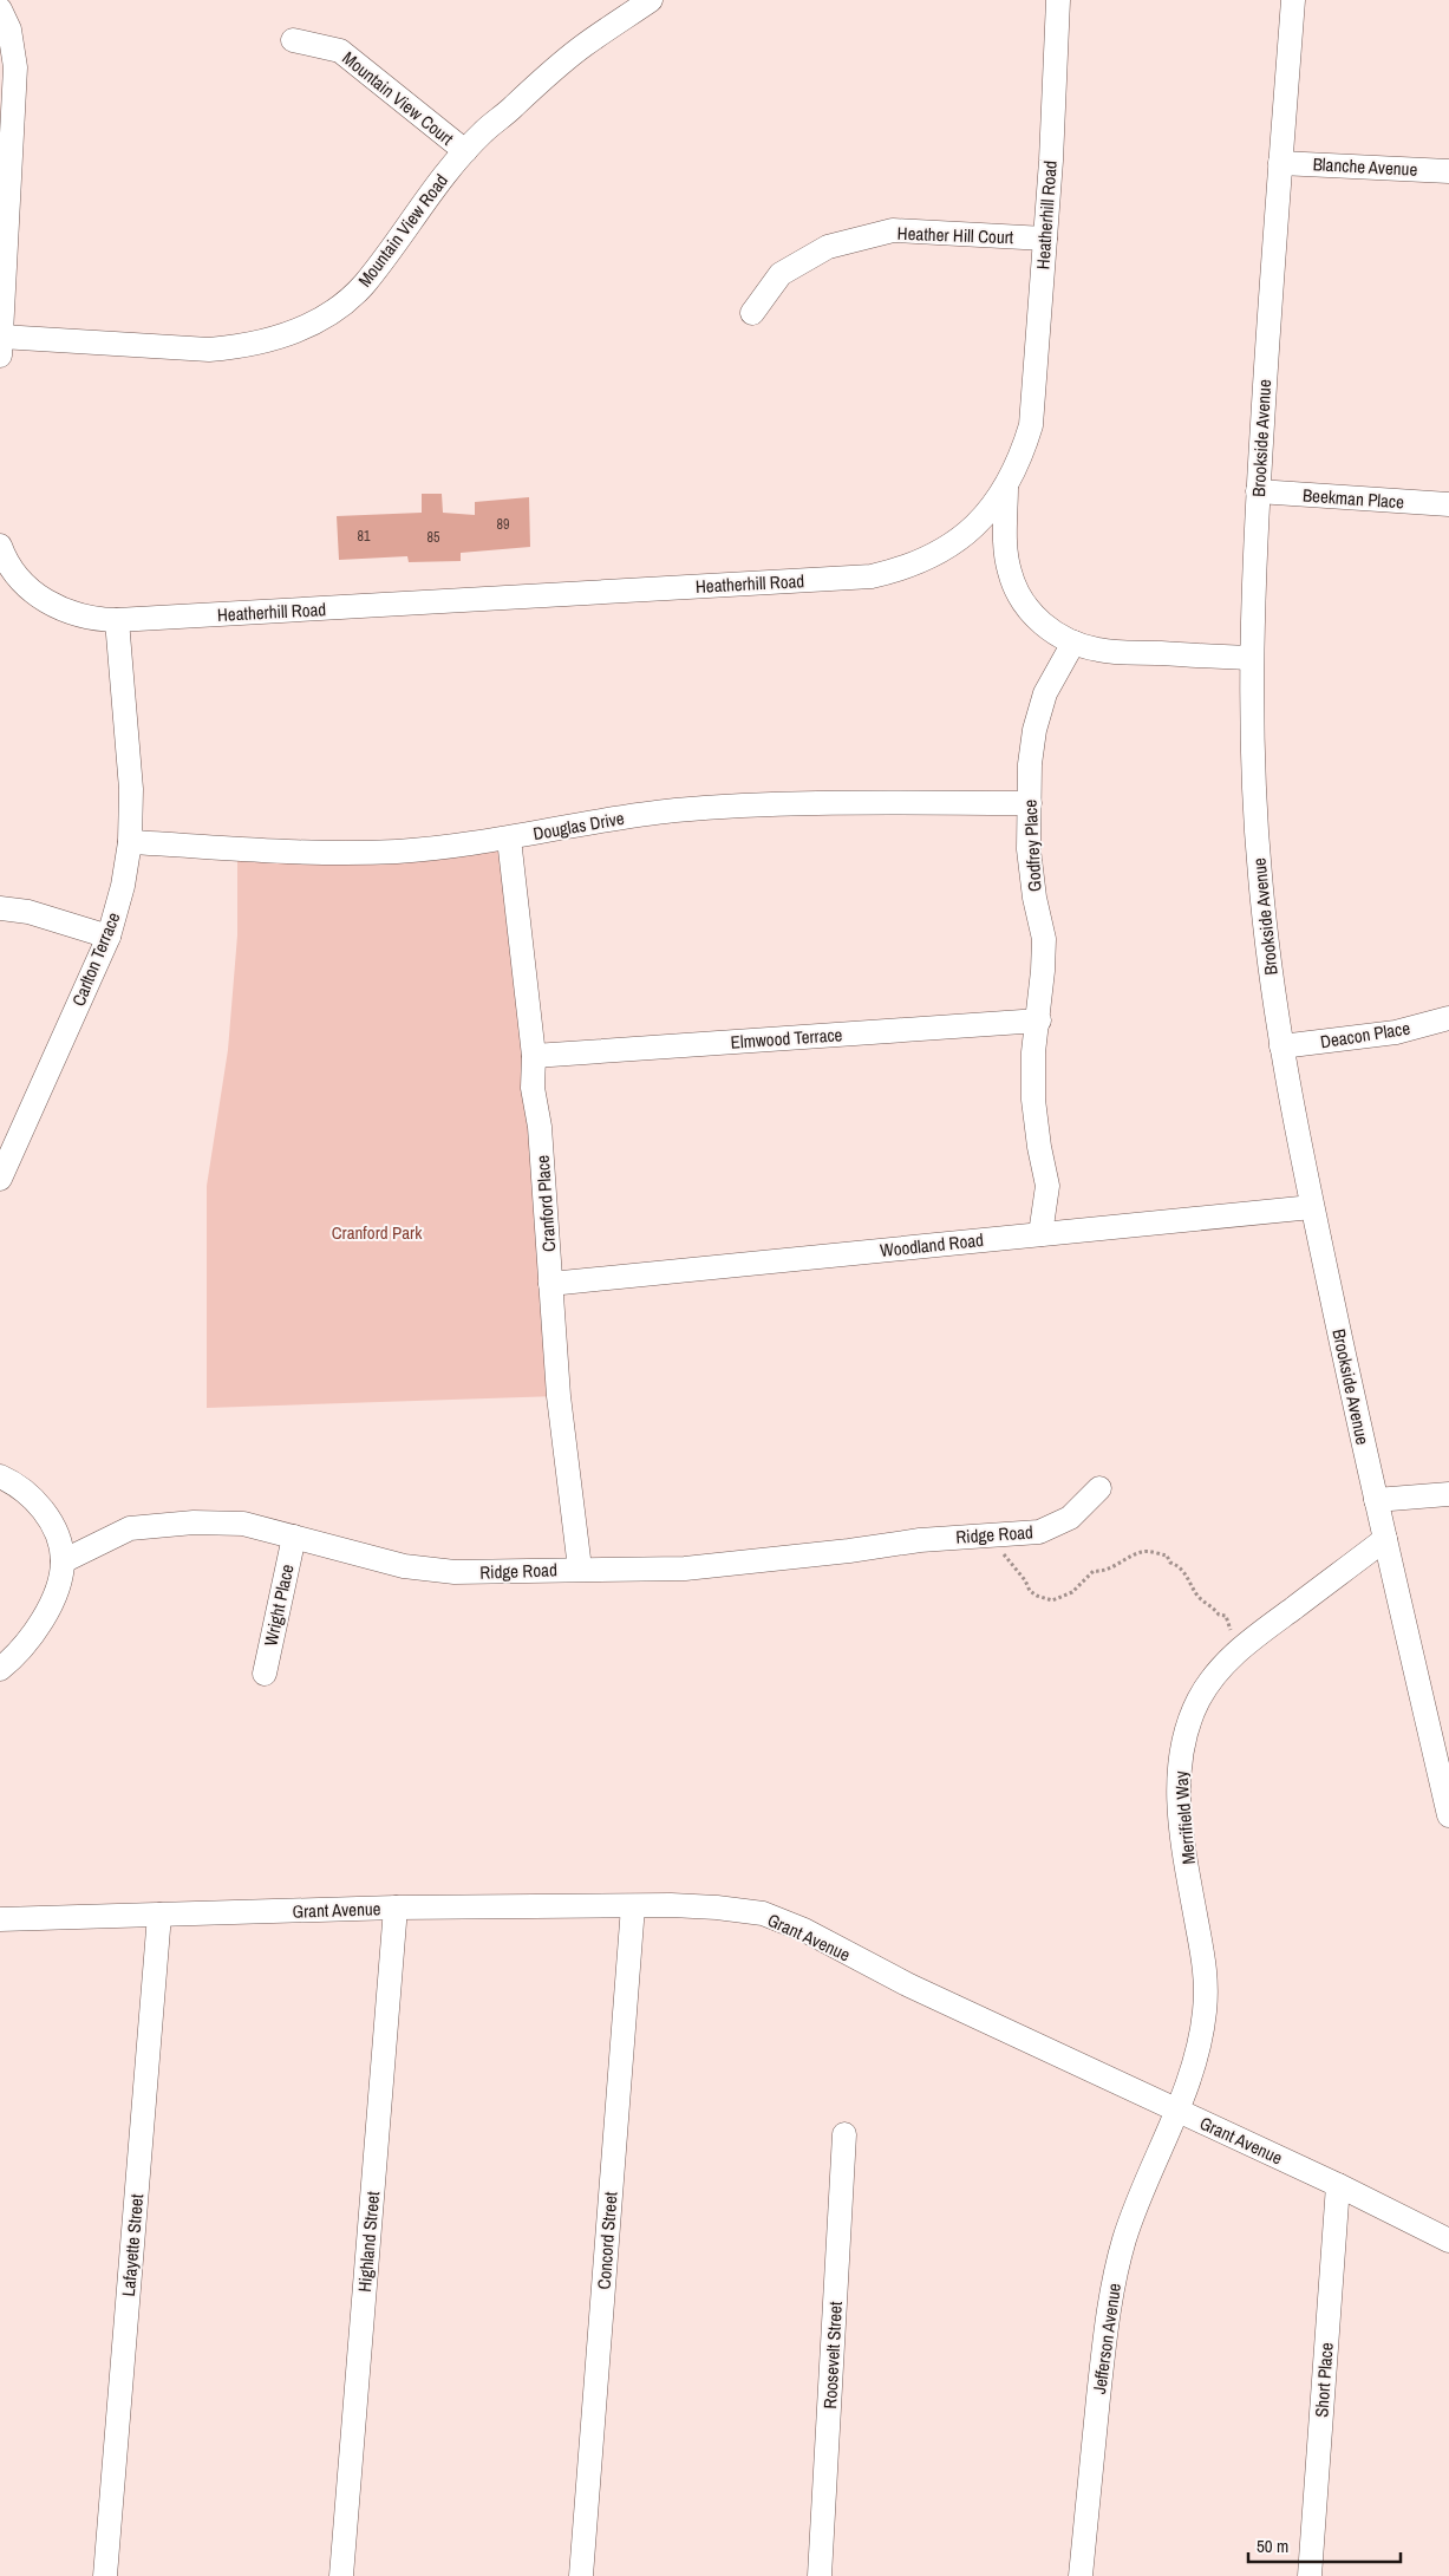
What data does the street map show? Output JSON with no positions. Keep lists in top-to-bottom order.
{
  "streets": {
    "street": [
      "Mountain View Court",
      "Blanche Avenue",
      "Heatherhill Road",
      "Mountain View Road",
      "Heather Hill Court",
      "Brookside Avenue",
      "Beekman Place",
      "Douglas Drive",
      "Godfrey Place",
      "Carlton Terrace",
      "Deacon Place",
      "Elmwood Terrace",
      "Cranford Place",
      "Woodland Road",
      "Ridge Road",
      "Wright Place",
      "Merrifield Way",
      "Grant Avenue",
      "Concord Street",
      "Highland Street",
      "Lafayette Street",
      "Jefferson Avenue",
      "Roosevelt Street",
      "Short Place"
    ]
  },
  "crossings": [
    ["Mountain View Court", "Mountain View Road"],
    ["Blanche Avenue", "Brookside Avenue"],
    ["Heatherhill Road", "Heather Hill Court"],
    ["Heatherhill Road", "Carlton Terrace"],
    ["Brookside Avenue", "Beekman Place"],
    ["Brookside Avenue", "Deacon Place"],
    ["Brookside Avenue", "Woodland Road"],
    ["Brookside Avenue", "Merrifield Way"],
    ["Douglas Drive", "Godfrey Place"],
    ["Douglas Drive", "Carlton Terrace"],
    ["Douglas Drive", "Cranford Place"],
    ["Godfrey Place", "Elmwood Terrace"],
    ["Godfrey Place", "Woodland Road"],
    ["Elmwood Terrace", "Cranford Place"],
    ["Cranford Place", "Woodland Road"],
    ["Cranford Place", "Ridge Road"],
    ["Ridge Road", "Wright Place"],
    ["Merrifield Way", "Grant Avenue"],
    ["Merrifield Way", "Jefferson Avenue"],
    ["Grant Avenue", "Concord Street"],
    ["Grant Avenue", "Highland Street"],
    ["Grant Avenue", "Lafayette Street"],
    ["Grant Avenue", "Jefferson Avenue"],
    ["Grant Avenue", "Short Place"]
  ],
  "parks": ["Cranford Park"],
  "house_numbers": ["89", "81", "85"],
  "scale_bar": "50 m"
}
